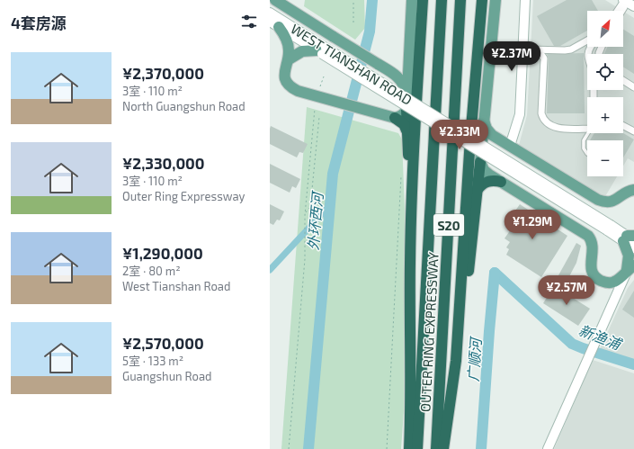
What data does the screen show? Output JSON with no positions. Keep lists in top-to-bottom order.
{
  "streets": {
    "highway": ["S20", "OUTER RING EXPRESSWAY"],
    "main road": ["WEST TIANSHAN ROAD"]
  },
  "water": ["外环西河", "新渔浦", "广顺河"],
  "north": "top right",
  "page": {
    "heading": "4套房源",
    "map_buttons": ["+", "−"],
    "price": [
      "¥2.37M",
      "¥2.33M",
      "¥1.29M",
      "¥2.57M"
    ],
    "list": [
      {
        "name": "¥2,370,000",
        "note": "3室 · 110 m² · North Guangshun Road"
      },
      {
        "name": "¥2,330,000",
        "note": "3室 · 110 m² · Outer Ring Expressway"
      },
      {
        "name": "¥1,290,000",
        "note": "2室 · 80 m² · West Tianshan Road"
      },
      {
        "name": "¥2,570,000",
        "note": "5室 · 133 m² · Guangshun Road"
      }
    ]
  }
}
